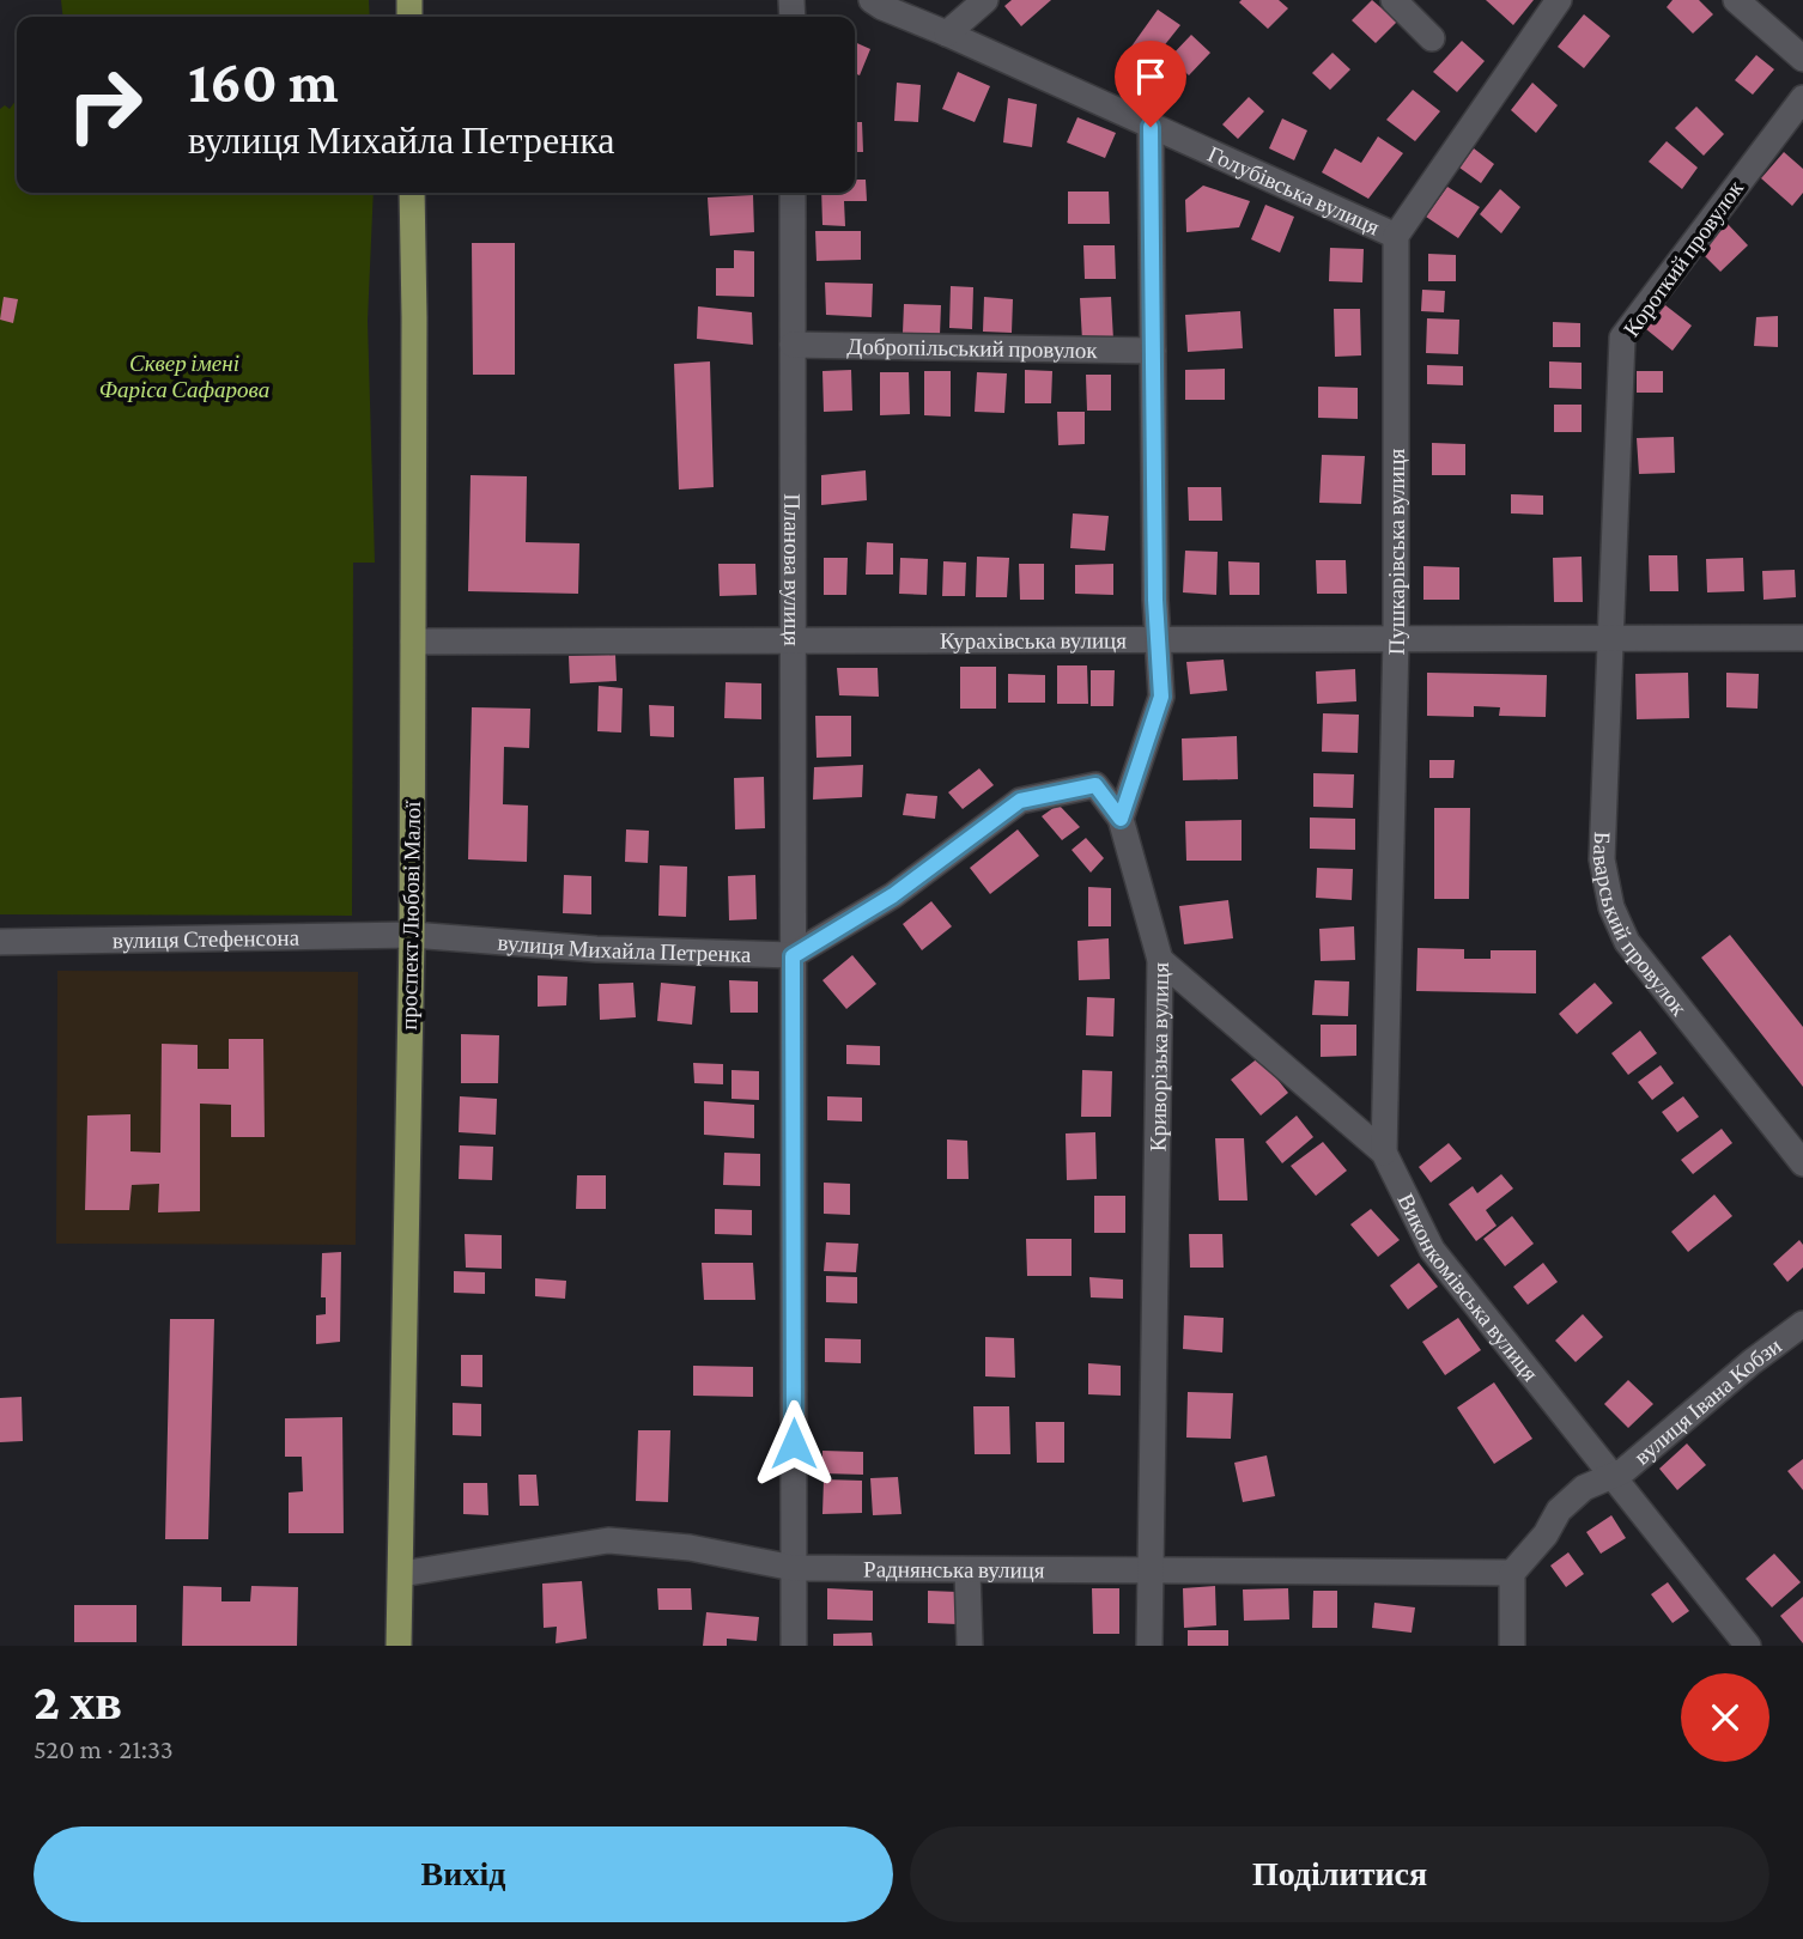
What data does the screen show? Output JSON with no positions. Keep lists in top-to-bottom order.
{
  "streets": {
    "main road": ["проспект Любові Малої"],
    "street": [
      "Голубівська вулиця",
      "Короткий провулок",
      "Добропільський провулок",
      "Пушкарівська вулиця",
      "Планова вулиця",
      "Курахівська вулиця",
      "Баварський провулок",
      "вулиця Стефенсона",
      "вулиця Михайла Петренка",
      "Криворізька вулиця",
      "Виконкомівська вулиця",
      "вулиця Івана Кобзи",
      "Раднянська вулиця"
    ]
  },
  "crossings": [
    ["Голубівська вулиця", "Пушкарівська вулиця"],
    ["Короткий провулок", "Курахівська вулиця"],
    ["Короткий провулок", "Баварський провулок"],
    ["Добропільський провулок", "Планова вулиця"],
    ["Пушкарівська вулиця", "Курахівська вулиця"],
    ["Пушкарівська вулиця", "Виконкомівська вулиця"],
    ["Планова вулиця", "Курахівська вулиця"],
    ["Планова вулиця", "вулиця Михайла Петренка"],
    ["Планова вулиця", "Раднянська вулиця"],
    ["Курахівська вулиця", "проспект Любові Малої"],
    ["Курахівська вулиця", "Баварський провулок"],
    ["проспект Любові Малої", "вулиця Стефенсона"],
    ["проспект Любові Малої", "вулиця Михайла Петренка"],
    ["проспект Любові Малої", "Раднянська вулиця"],
    ["вулиця Стефенсона", "вулиця Михайла Петренка"],
    ["Криворізька вулиця", "Виконкомівська вулиця"],
    ["Криворізька вулиця", "Раднянська вулиця"],
    ["Виконкомівська вулиця", "вулиця Івана Кобзи"],
    ["вулиця Івана Кобзи", "Раднянська вулиця"]
  ],
  "parks": ["Сквер імені Фаріса Сафарова"],
  "page": {
    "turn": ["160 m", "вулиця Михайла Петренка"],
    "heading": ["2 хв", "520 m · 21:33"],
    "buttons": ["Вихід", "Поділитися"]
  }
}
